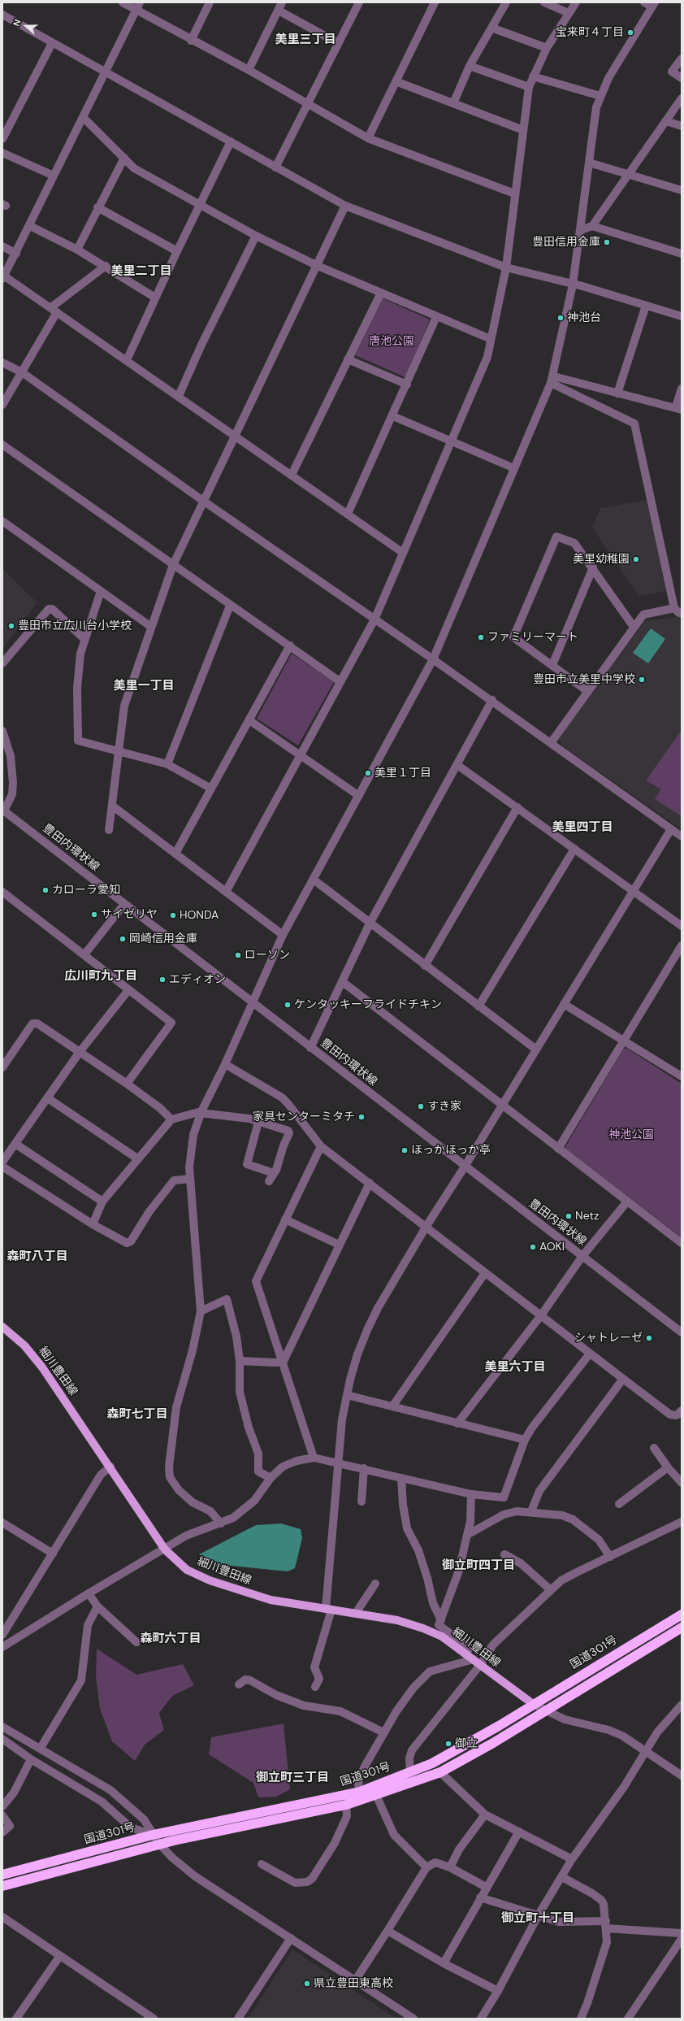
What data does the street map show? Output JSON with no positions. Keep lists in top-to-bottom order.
{
  "streets": {
    "highway": ["国道301号"],
    "main road": ["細川豊田線"],
    "street": ["豊田内環状線"]
  },
  "crossings": [
    ["細川豊田線", "国道301号"]
  ],
  "districts": [
    "美里三丁目",
    "美里二丁目",
    "美里一丁目",
    "美里四丁目",
    "広川町九丁目",
    "森町八丁目",
    "美里六丁目",
    "森町七丁目",
    "御立町四丁目",
    "森町六丁目",
    "御立町三丁目",
    "御立町十丁目"
  ],
  "parks": ["唐池公園", "神池公園"],
  "places": [
    "宝来町４丁目",
    "豊田信用金庫",
    "神池台",
    "美里幼稚園",
    "豊田市立広川台小学校",
    "ファミリーマート",
    "豊田市立美里中学校",
    "美里１丁目",
    "カローラ愛知",
    "サイゼリヤ",
    "HONDA",
    "岡崎信用金庫",
    "ローソン",
    "エディオン",
    "ケンタッキーフライドチキン",
    "すき家",
    "家具センターミタチ",
    "ほっかほっか亭",
    "Netz",
    "AOKI",
    "シャトレーゼ",
    "御立",
    "県立豊田東高校"
  ],
  "north": "left"
}
